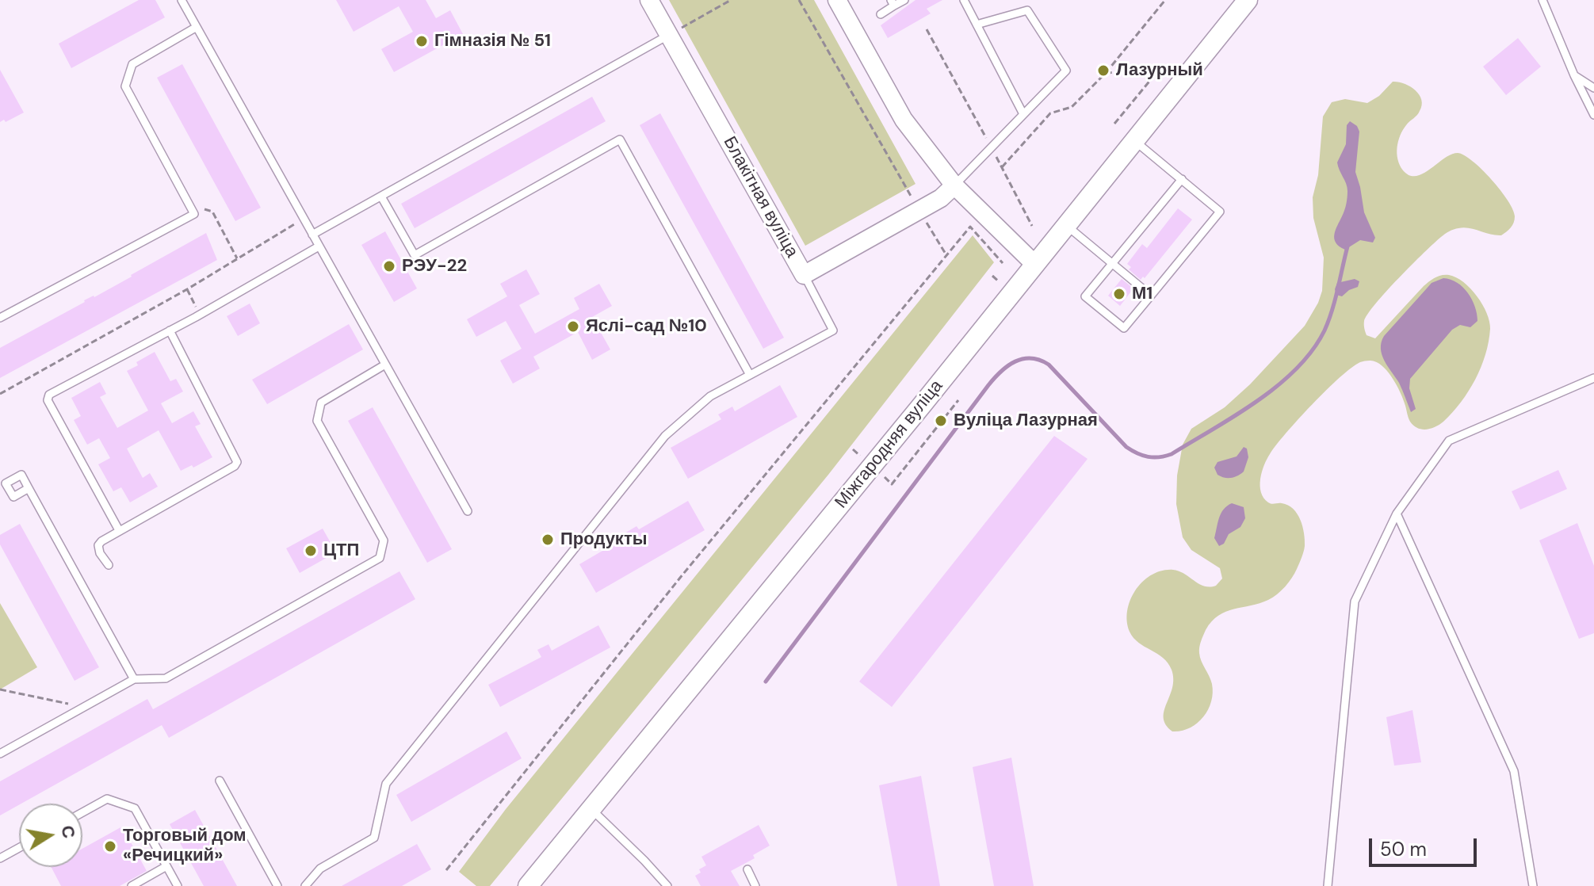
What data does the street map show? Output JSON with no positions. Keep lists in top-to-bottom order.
{
  "streets": {
    "main road": ["Міжгародняя вуліца"],
    "street": ["Блакітная вуліца"]
  },
  "places": [
    "Гімназія № 51",
    "Лазурный",
    "РЭУ-22",
    "М1",
    "Яслі-сад №10",
    "Вуліца Лазурная",
    "Продукты",
    "ЦТП",
    "Торговый дом «Речицкий»"
  ],
  "scale_bar": "50 m",
  "north": "right"
}
